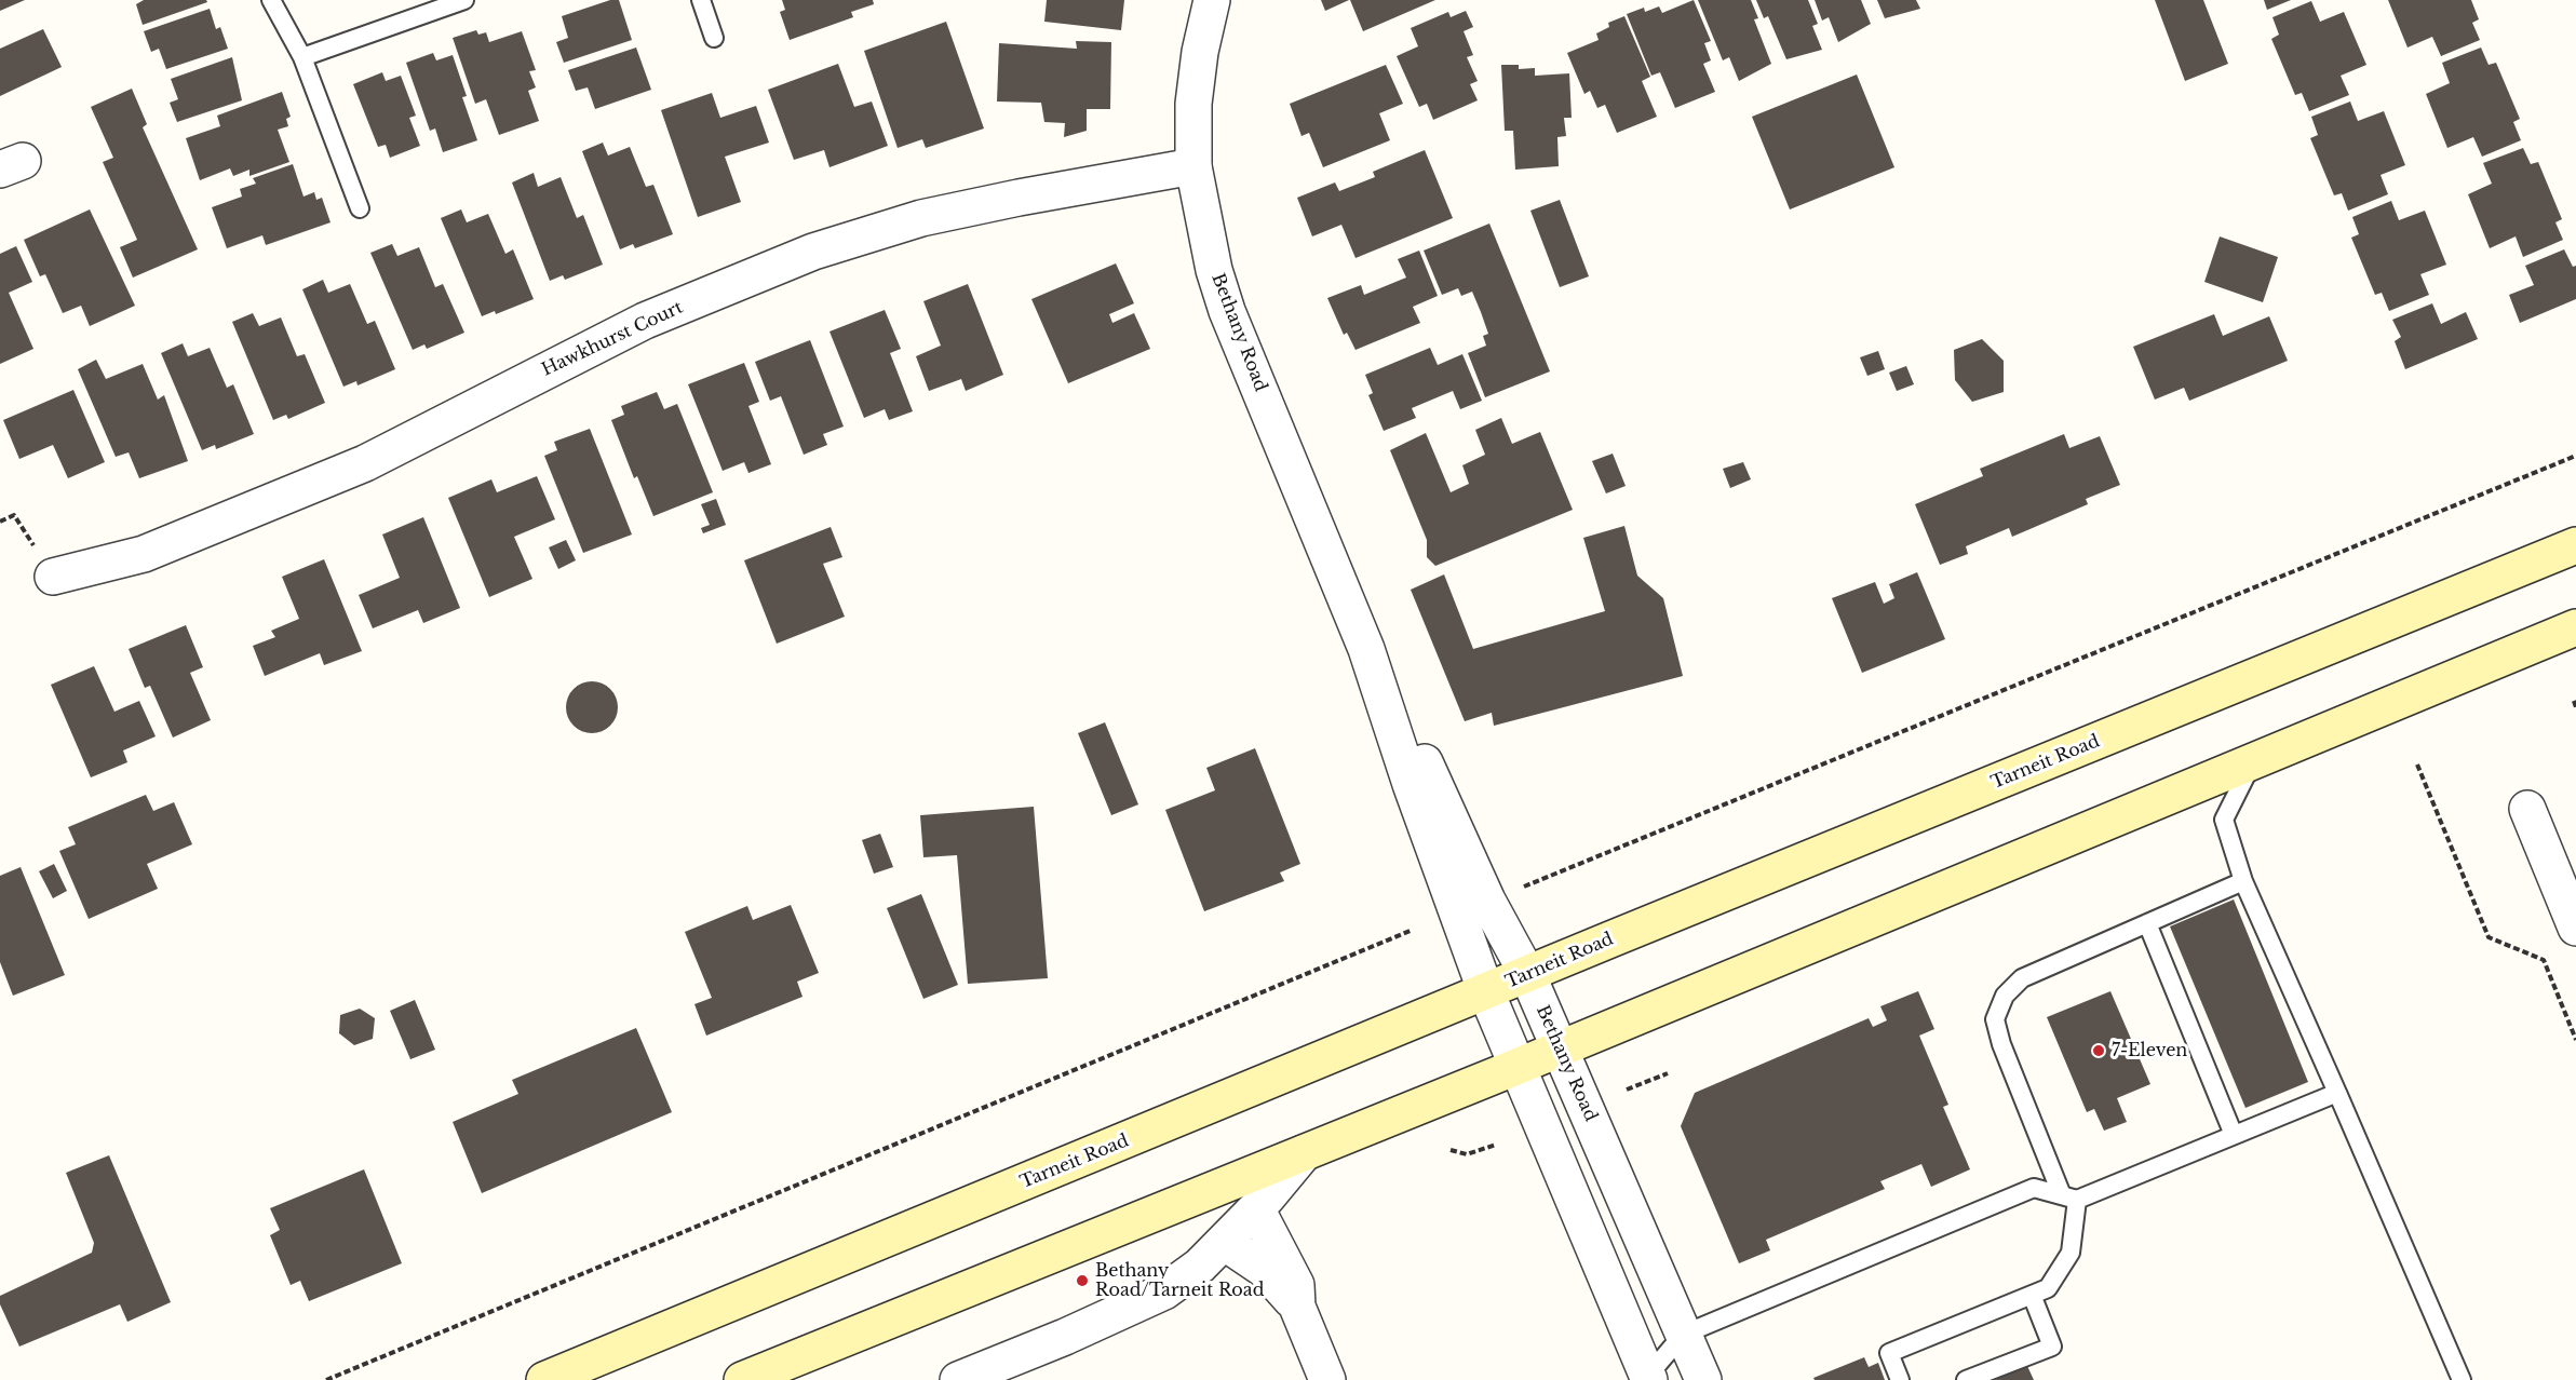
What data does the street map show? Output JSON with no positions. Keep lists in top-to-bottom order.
{
  "streets": {
    "main road": ["Tarneit Road"],
    "street": ["Bethany Road", "Hawkhurst Court"]
  },
  "crossings": [
    ["Bethany Road", "Hawkhurst Court"],
    ["Bethany Road", "Tarneit Road"]
  ],
  "places": ["7-Eleven", "Bethany Road/Tarneit Road"]
}
